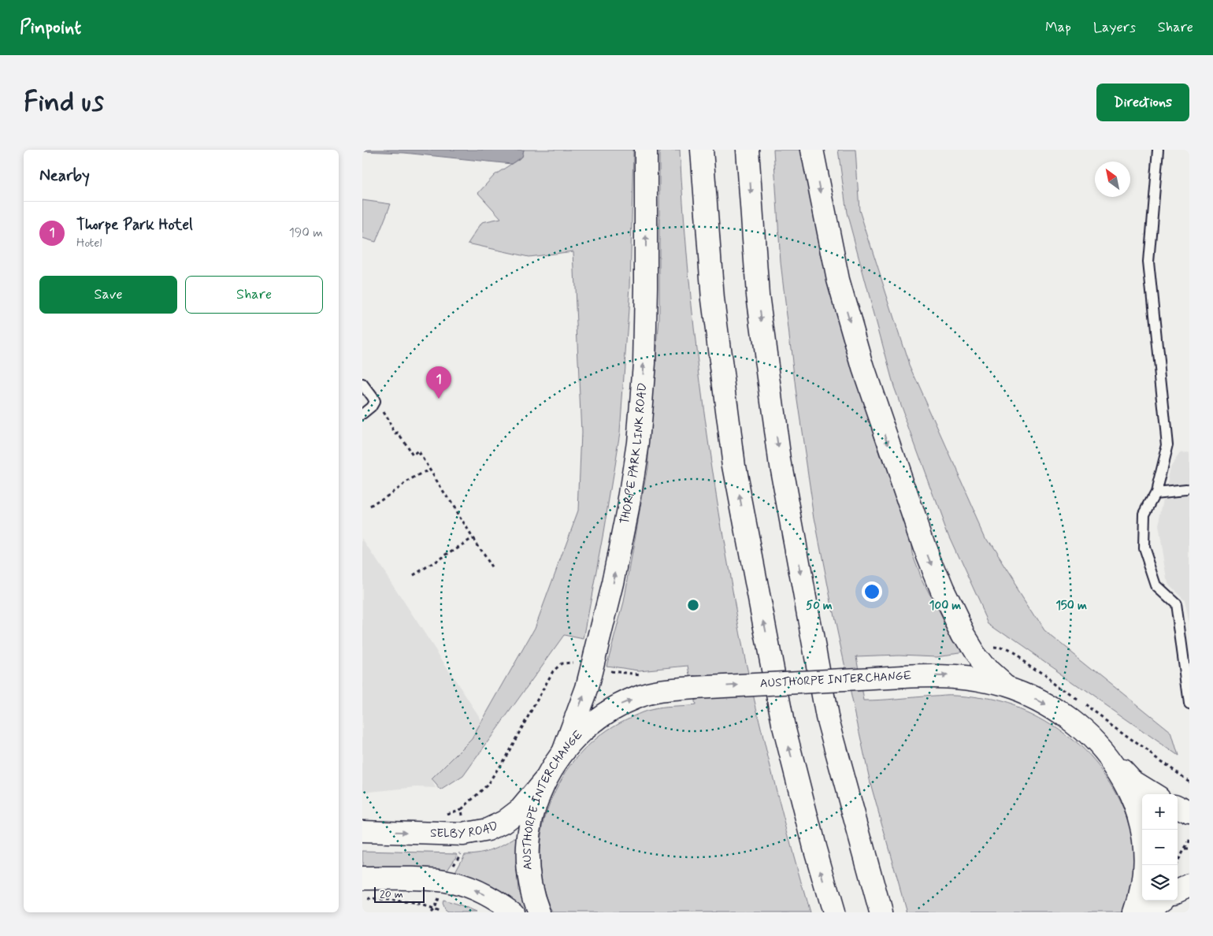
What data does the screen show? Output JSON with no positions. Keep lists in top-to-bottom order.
{
  "streets": {
    "main road": ["THORPE PARK LINK ROAD", "AUSTHORPE INTERCHANGE", "SELBY ROAD"]
  },
  "crossings": [
    ["THORPE PARK LINK ROAD", "AUSTHORPE INTERCHANGE"],
    ["AUSTHORPE INTERCHANGE", "SELBY ROAD"]
  ],
  "one_way": ["AUSTHORPE INTERCHANGE", "SELBY ROAD"],
  "scale_bar": "20 m",
  "north": "top left",
  "page": {
    "header": "Pinpoint",
    "nav": ["Map", "Layers", "Share"],
    "buttons": [
      "Directions",
      ["Save", "Share"]
    ],
    "title": "Find us",
    "heading": "Nearby",
    "list": [
      {
        "mark": "1",
        "name": "Thorpe Park Hotel",
        "note": "Hotel",
        "value": "190 m"
      }
    ],
    "pins": "1",
    "map_buttons": ["+", "−"],
    "scale": "20 m"
  },
  "rings": ["50 m", "100 m", "150 m"]
}
